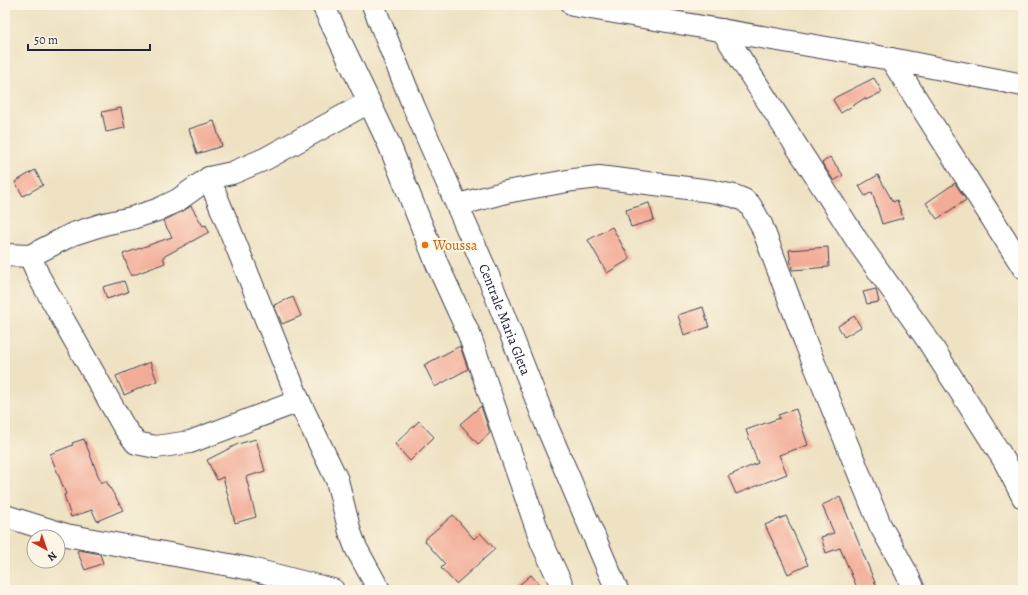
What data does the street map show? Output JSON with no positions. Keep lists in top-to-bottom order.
{
  "streets": {
    "street": ["Centrale Maria Gleta"]
  },
  "places": ["Woussa"],
  "scale_bar": "50 m",
  "north": "bottom right"
}
